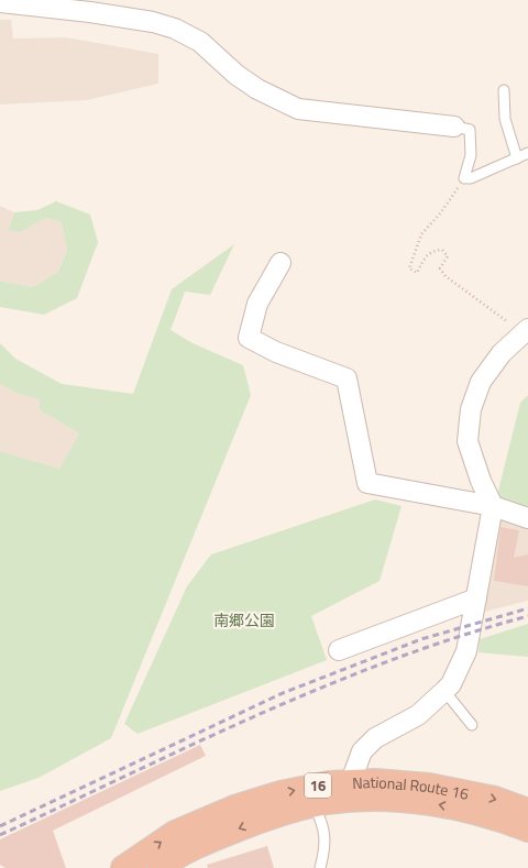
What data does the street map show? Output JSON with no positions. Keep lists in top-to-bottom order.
{
  "streets": {
    "highway": ["16", "National Route 16"]
  },
  "parks": ["南郷公園"]
}
